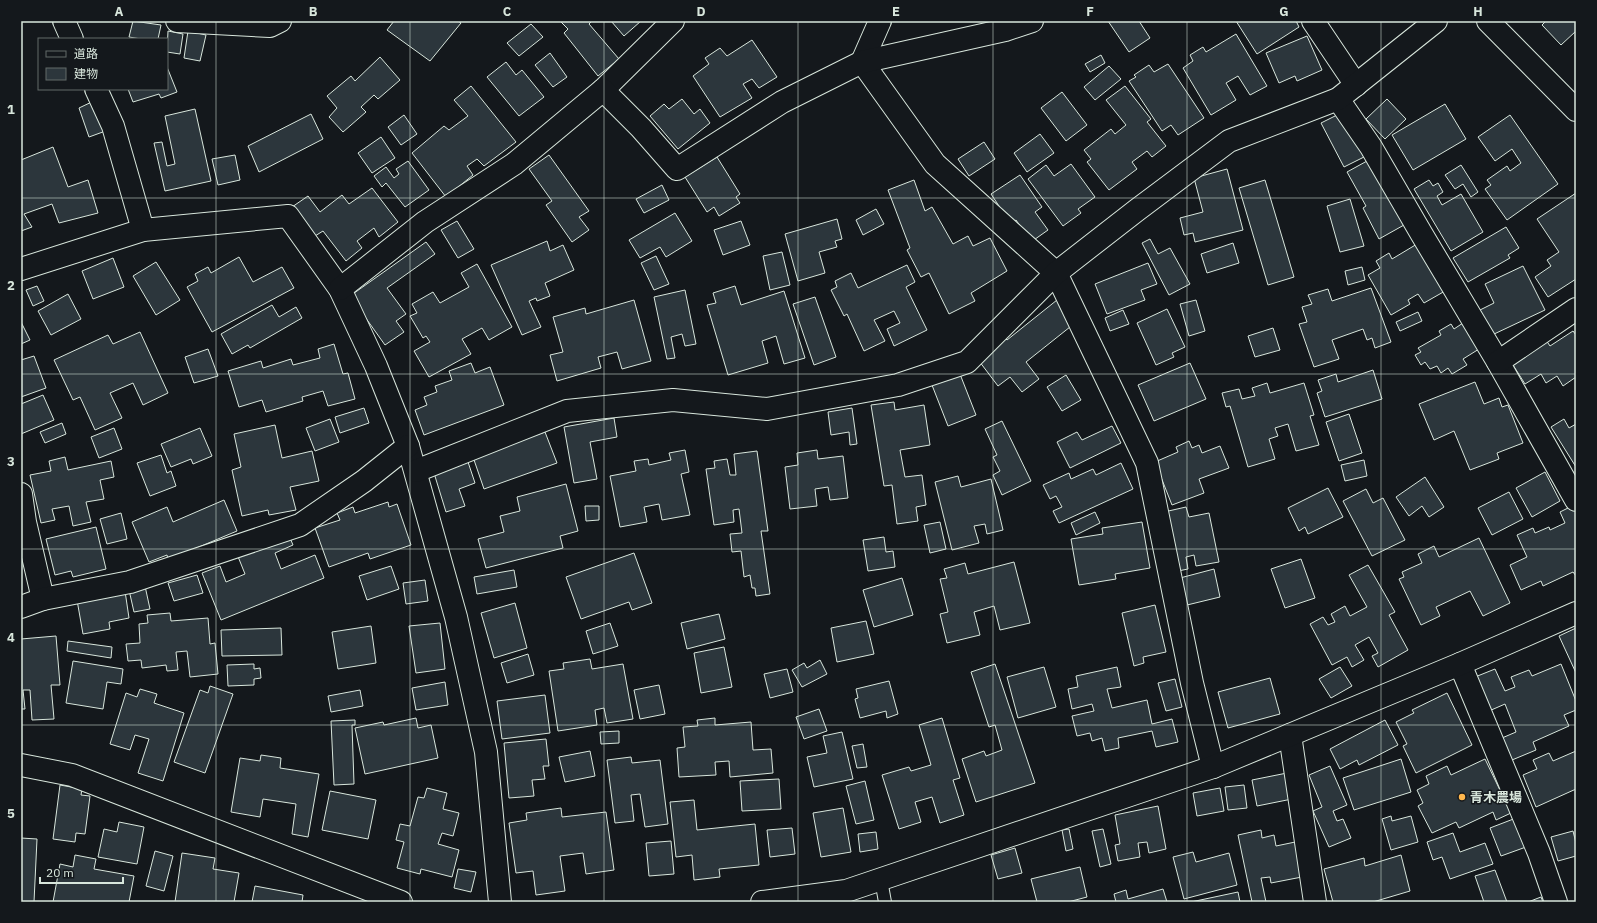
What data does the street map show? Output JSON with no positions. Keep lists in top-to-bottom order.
{
  "places": ["青木農場"],
  "legend": ["道路", "建物"],
  "scale_bar": "20 m",
  "grid": {
    "columns": [
      "A",
      "B",
      "C",
      "D",
      "E",
      "F",
      "G",
      "H"
    ],
    "rows": [
      "1",
      "2",
      "3",
      "4",
      "5"
    ]
  }
}
